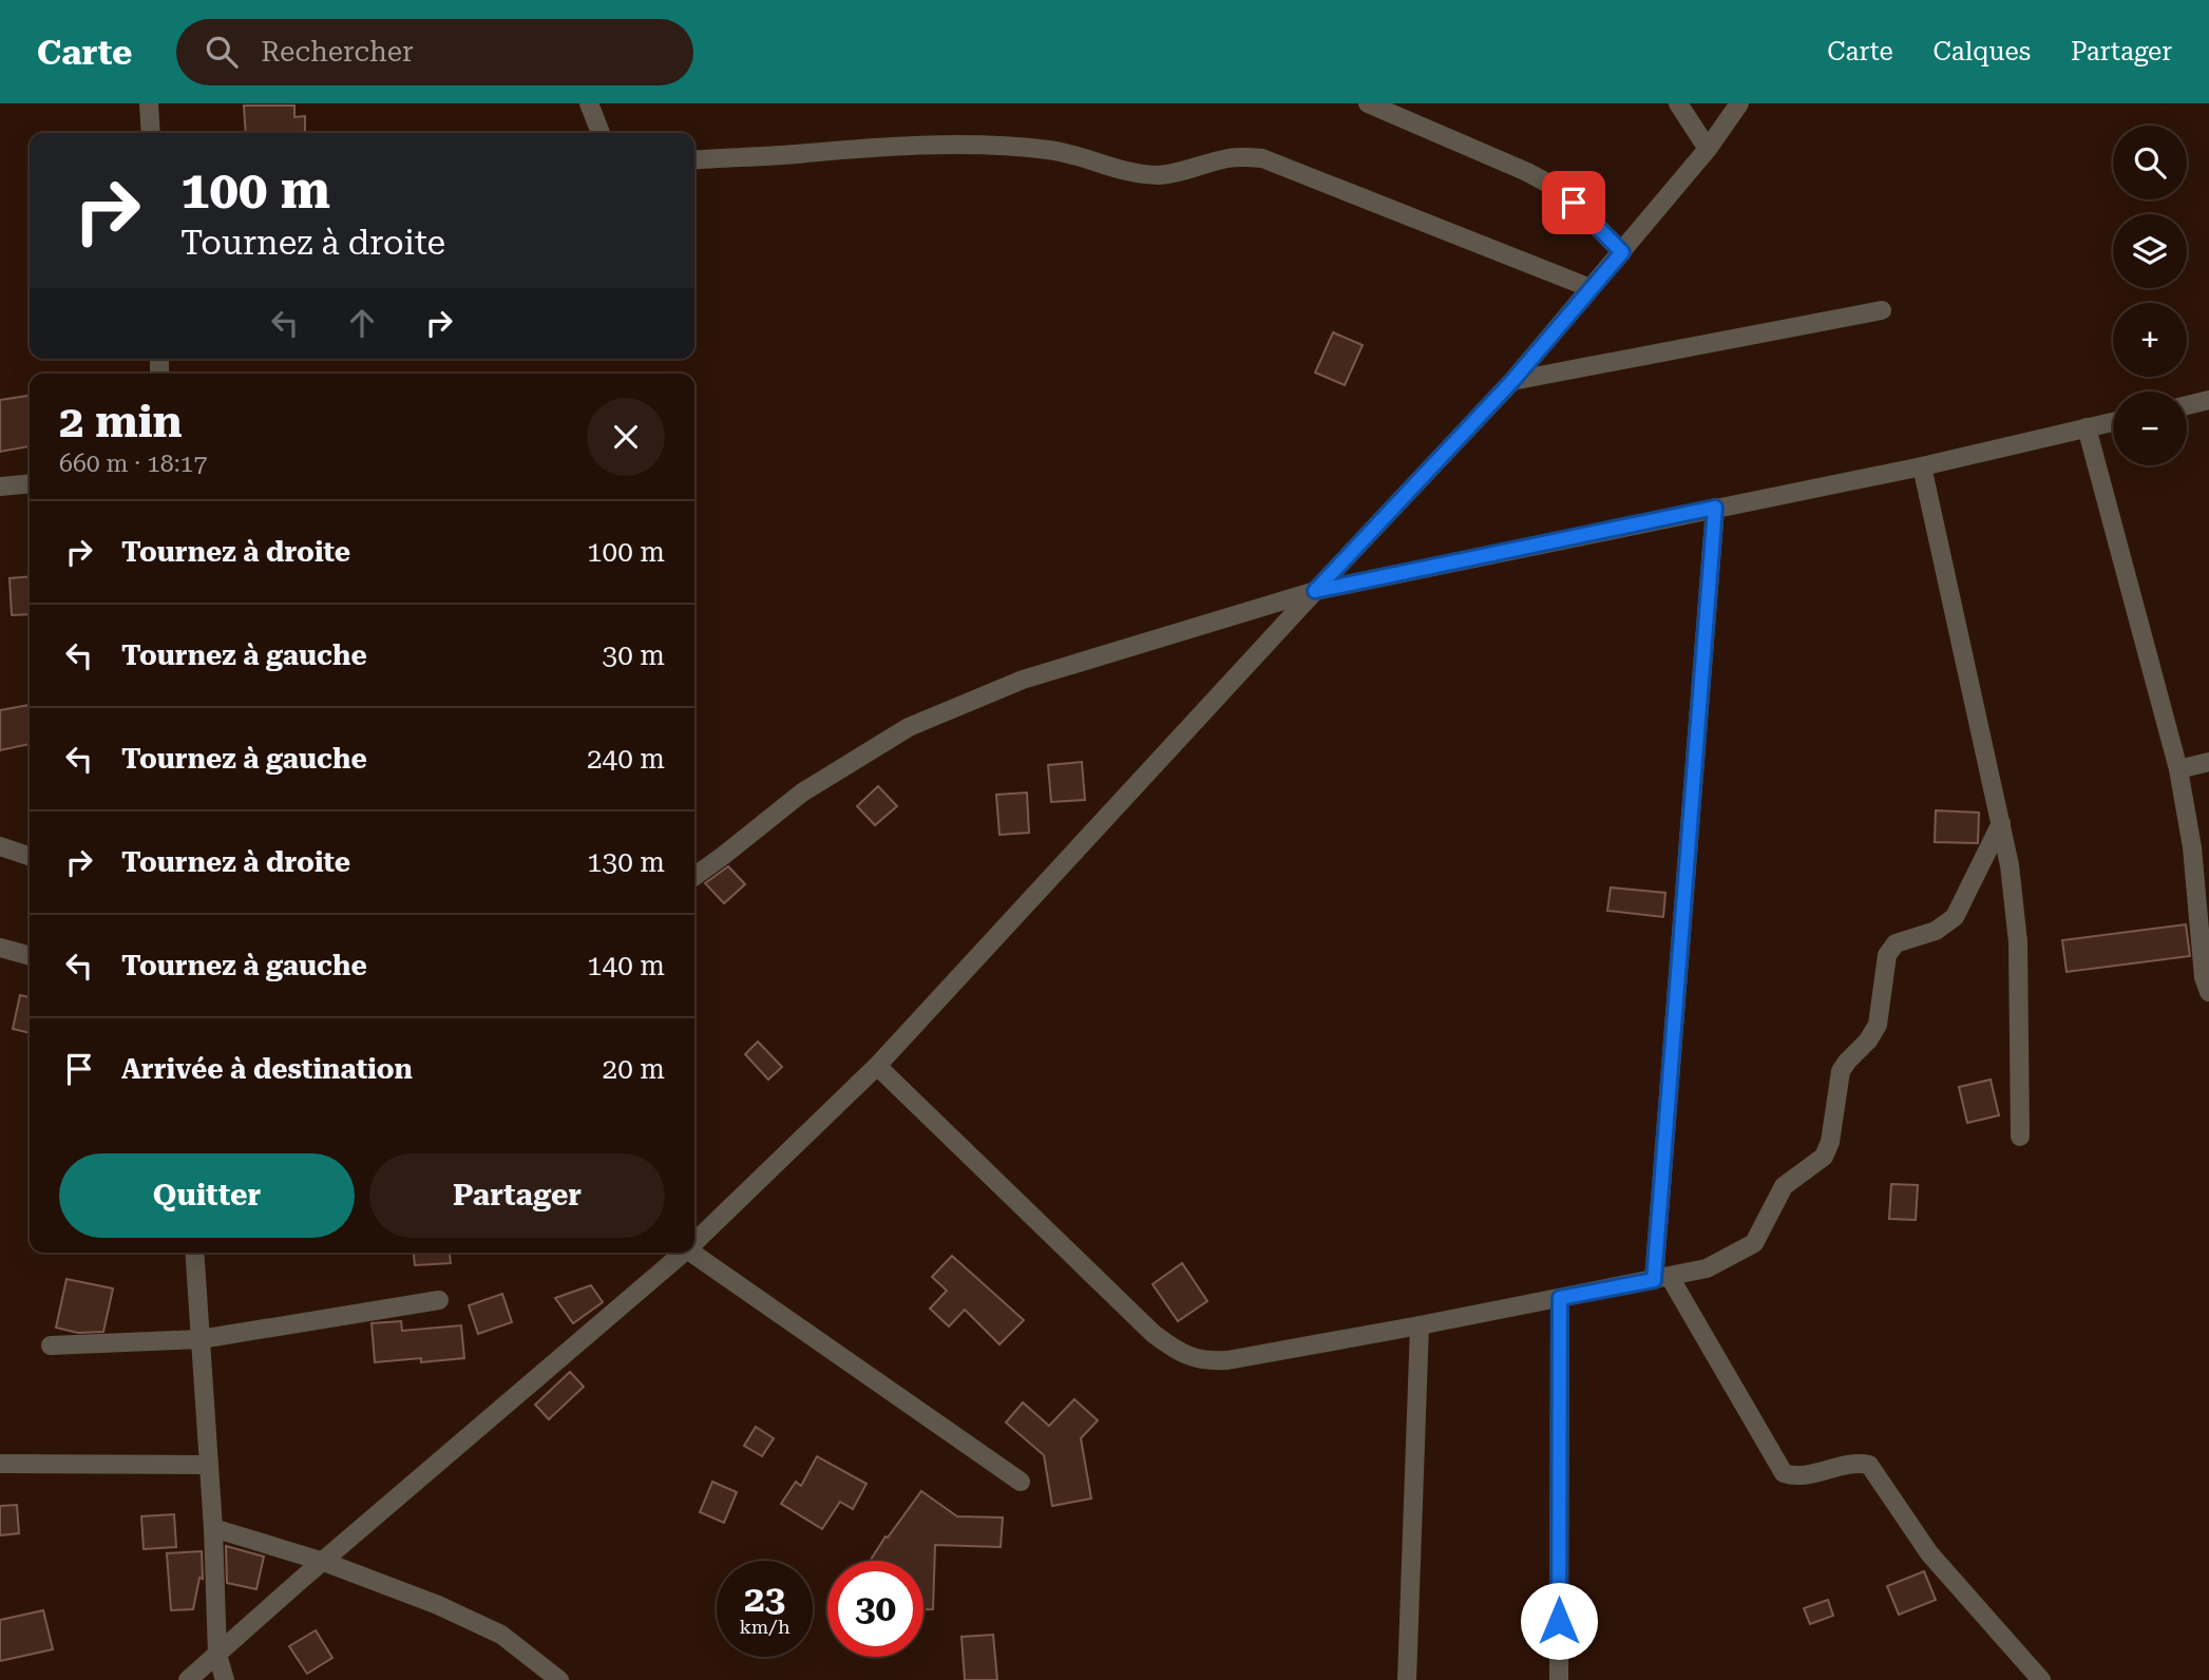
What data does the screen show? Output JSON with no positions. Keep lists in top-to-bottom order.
{
  "page": {
    "header": "Carte",
    "search": "Rechercher",
    "nav": ["Carte", "Calques", "Partager"],
    "map_buttons": ["+", "−"],
    "turn": ["100 m", "Tournez à droite"],
    "heading": ["2 min", "660 m · 18:17"],
    "list": [
      {
        "name": "Tournez à droite",
        "value": "100 m"
      },
      {
        "name": "Tournez à gauche",
        "value": "30 m"
      },
      {
        "name": "Tournez à gauche",
        "value": "240 m"
      },
      {
        "name": "Tournez à droite",
        "value": "130 m"
      },
      {
        "name": "Tournez à gauche",
        "value": "140 m"
      },
      {
        "name": "Arrivée à destination",
        "value": "20 m"
      }
    ],
    "buttons": ["Quitter", "Partager"],
    "speed": "23 km/h",
    "limit": "30"
  }
}
